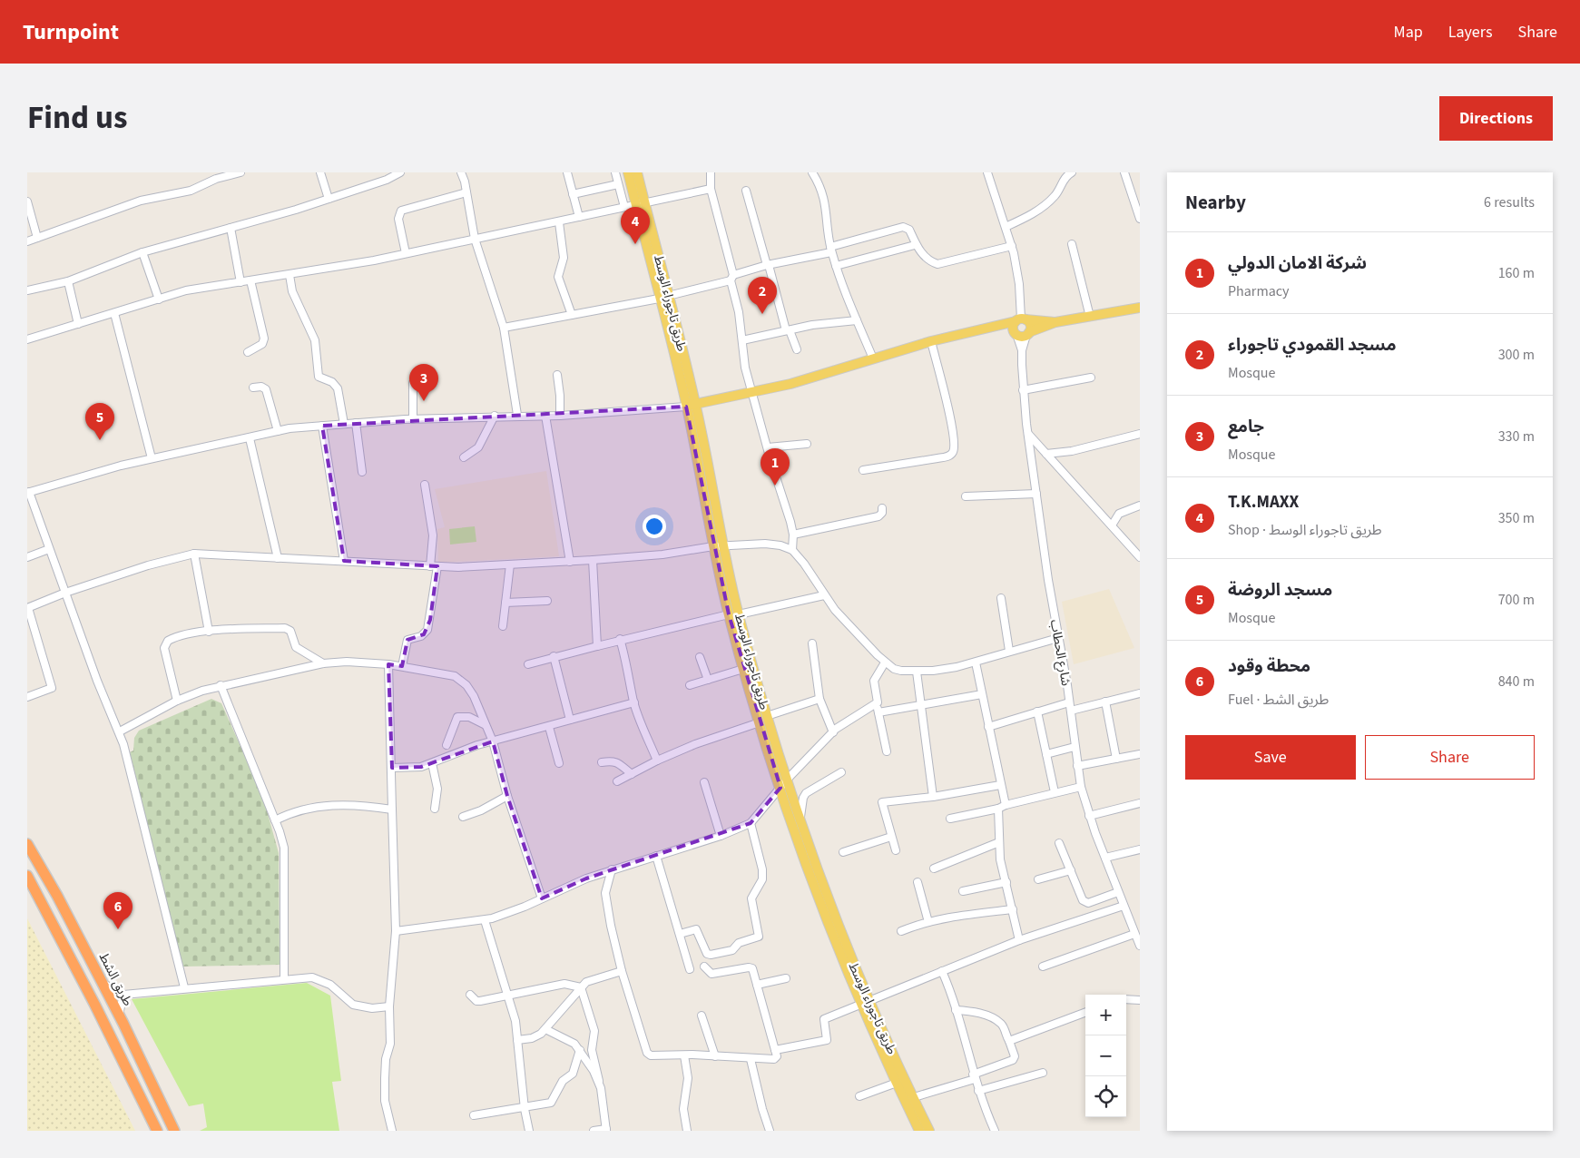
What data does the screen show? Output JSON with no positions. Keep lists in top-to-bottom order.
{
  "streets": {
    "highway": ["طريق الشط"],
    "main road": ["طريق تاجوراء الوسط"],
    "street": ["شارع الحطاب"]
  },
  "page": {
    "header": "Turnpoint",
    "nav": ["Map", "Layers", "Share"],
    "title": "Find us",
    "buttons": [
      "Directions",
      ["Save", "Share"]
    ],
    "heading": ["Nearby", "6 results"],
    "pins": [
      "4",
      "2",
      "3",
      "5",
      "1",
      "6"
    ],
    "list": [
      {
        "mark": "1",
        "name": "شركة الامان الدولي",
        "note": "Pharmacy",
        "value": "160 m"
      },
      {
        "mark": "2",
        "name": "مسجد القمودي تاجوراء",
        "note": "Mosque",
        "value": "300 m"
      },
      {
        "mark": "3",
        "name": "جامع",
        "note": "Mosque",
        "value": "330 m"
      },
      {
        "mark": "4",
        "name": "T.K.MAXX",
        "note": "Shop · طريق تاجوراء الوسط",
        "value": "350 m"
      },
      {
        "mark": "5",
        "name": "مسجد الروضة",
        "note": "Mosque",
        "value": "700 m"
      },
      {
        "mark": "6",
        "name": "محطة وقود",
        "note": "Fuel · طريق الشط",
        "value": "840 m"
      }
    ],
    "map_buttons": ["+", "−"]
  }
}
